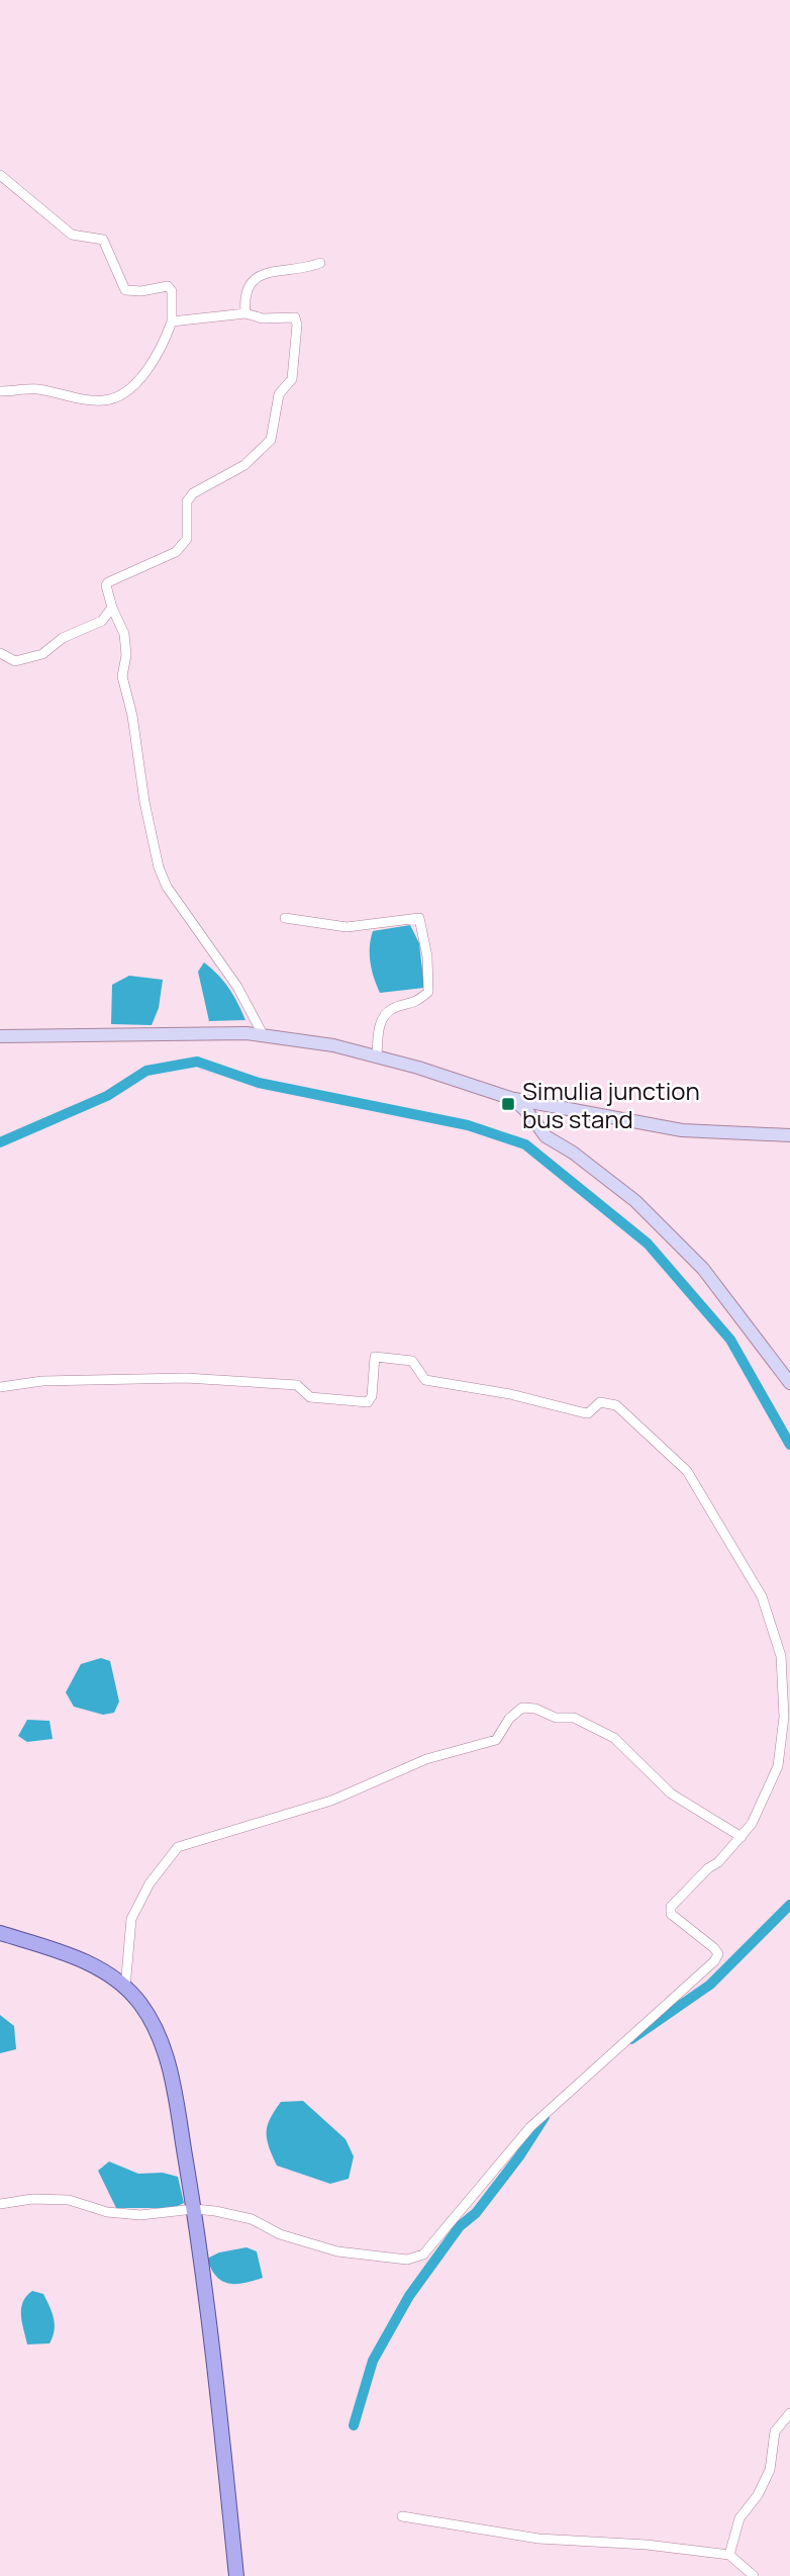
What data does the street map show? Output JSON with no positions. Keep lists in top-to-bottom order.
{
  "places": {
    "transit": ["Simulia junction bus stand"]
  }
}
